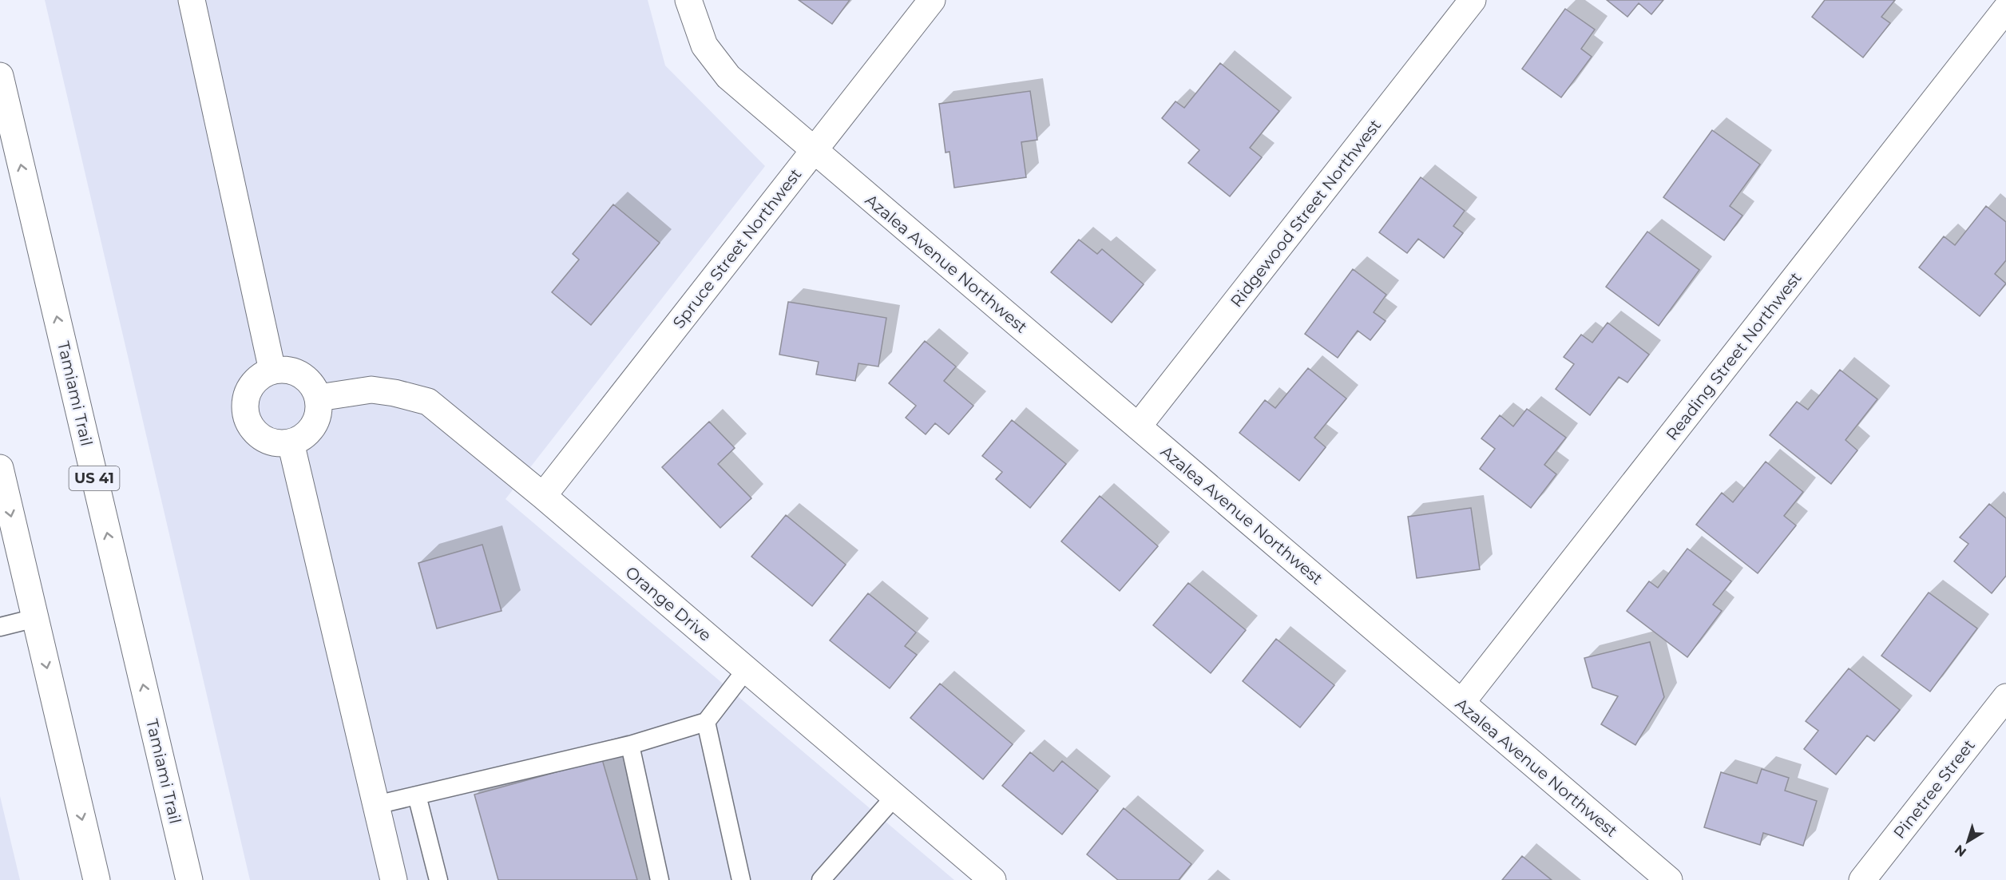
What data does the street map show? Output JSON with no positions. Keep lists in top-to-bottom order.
{
  "streets": {
    "street": [
      "Ridgewood Street Northwest",
      "Spruce Street Northwest",
      "Azalea Avenue Northwest",
      "Reading Street Northwest",
      "Tamiami Trail",
      "US 41",
      "Orange Drive",
      "Pinetree Street"
    ]
  },
  "crossings": [
    ["Ridgewood Street Northwest", "Azalea Avenue Northwest"],
    ["Spruce Street Northwest", "Azalea Avenue Northwest"],
    ["Spruce Street Northwest", "Orange Drive"],
    ["Azalea Avenue Northwest", "Reading Street Northwest"]
  ],
  "north": "bottom left"
}
